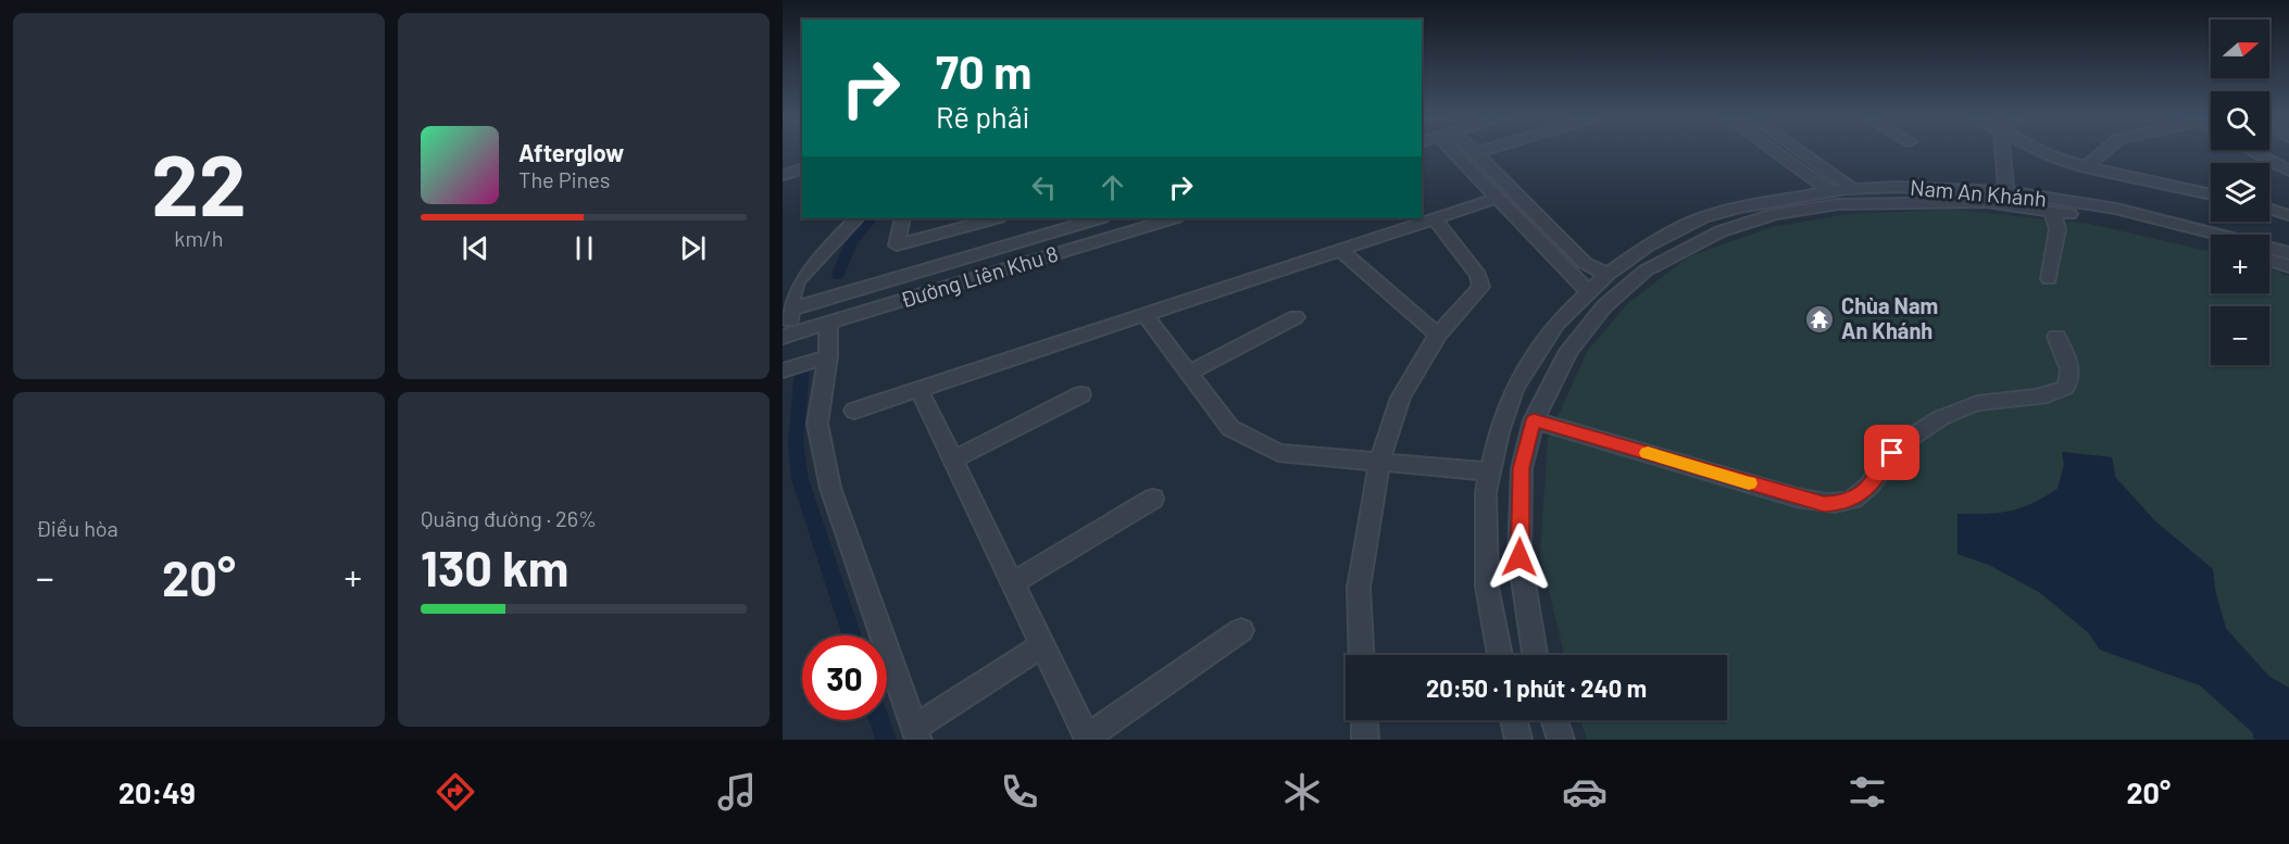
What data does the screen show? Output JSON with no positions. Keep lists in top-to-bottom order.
{
  "streets": {
    "street": ["Nam An Khánh", "Đường Liên Khu 8"]
  },
  "places": {
    "temple": ["Chùa Nam An Khánh"]
  },
  "north": "right",
  "page": {
    "tile": [
      ["22", "km/h"],
      "Điều hòa",
      ["Quãng đường · 26%", "130 km"]
    ],
    "map_buttons": ["+", "−"],
    "turn": ["70 m", "Rẽ phải"],
    "song": ["Afterglow", "The Pines"],
    "heat": ["−", "20°", "+"],
    "limit": "30",
    "trip": "20:50 · 1 phút · 240 m",
    "tabs": ["20:49", "20°"]
  }
}
